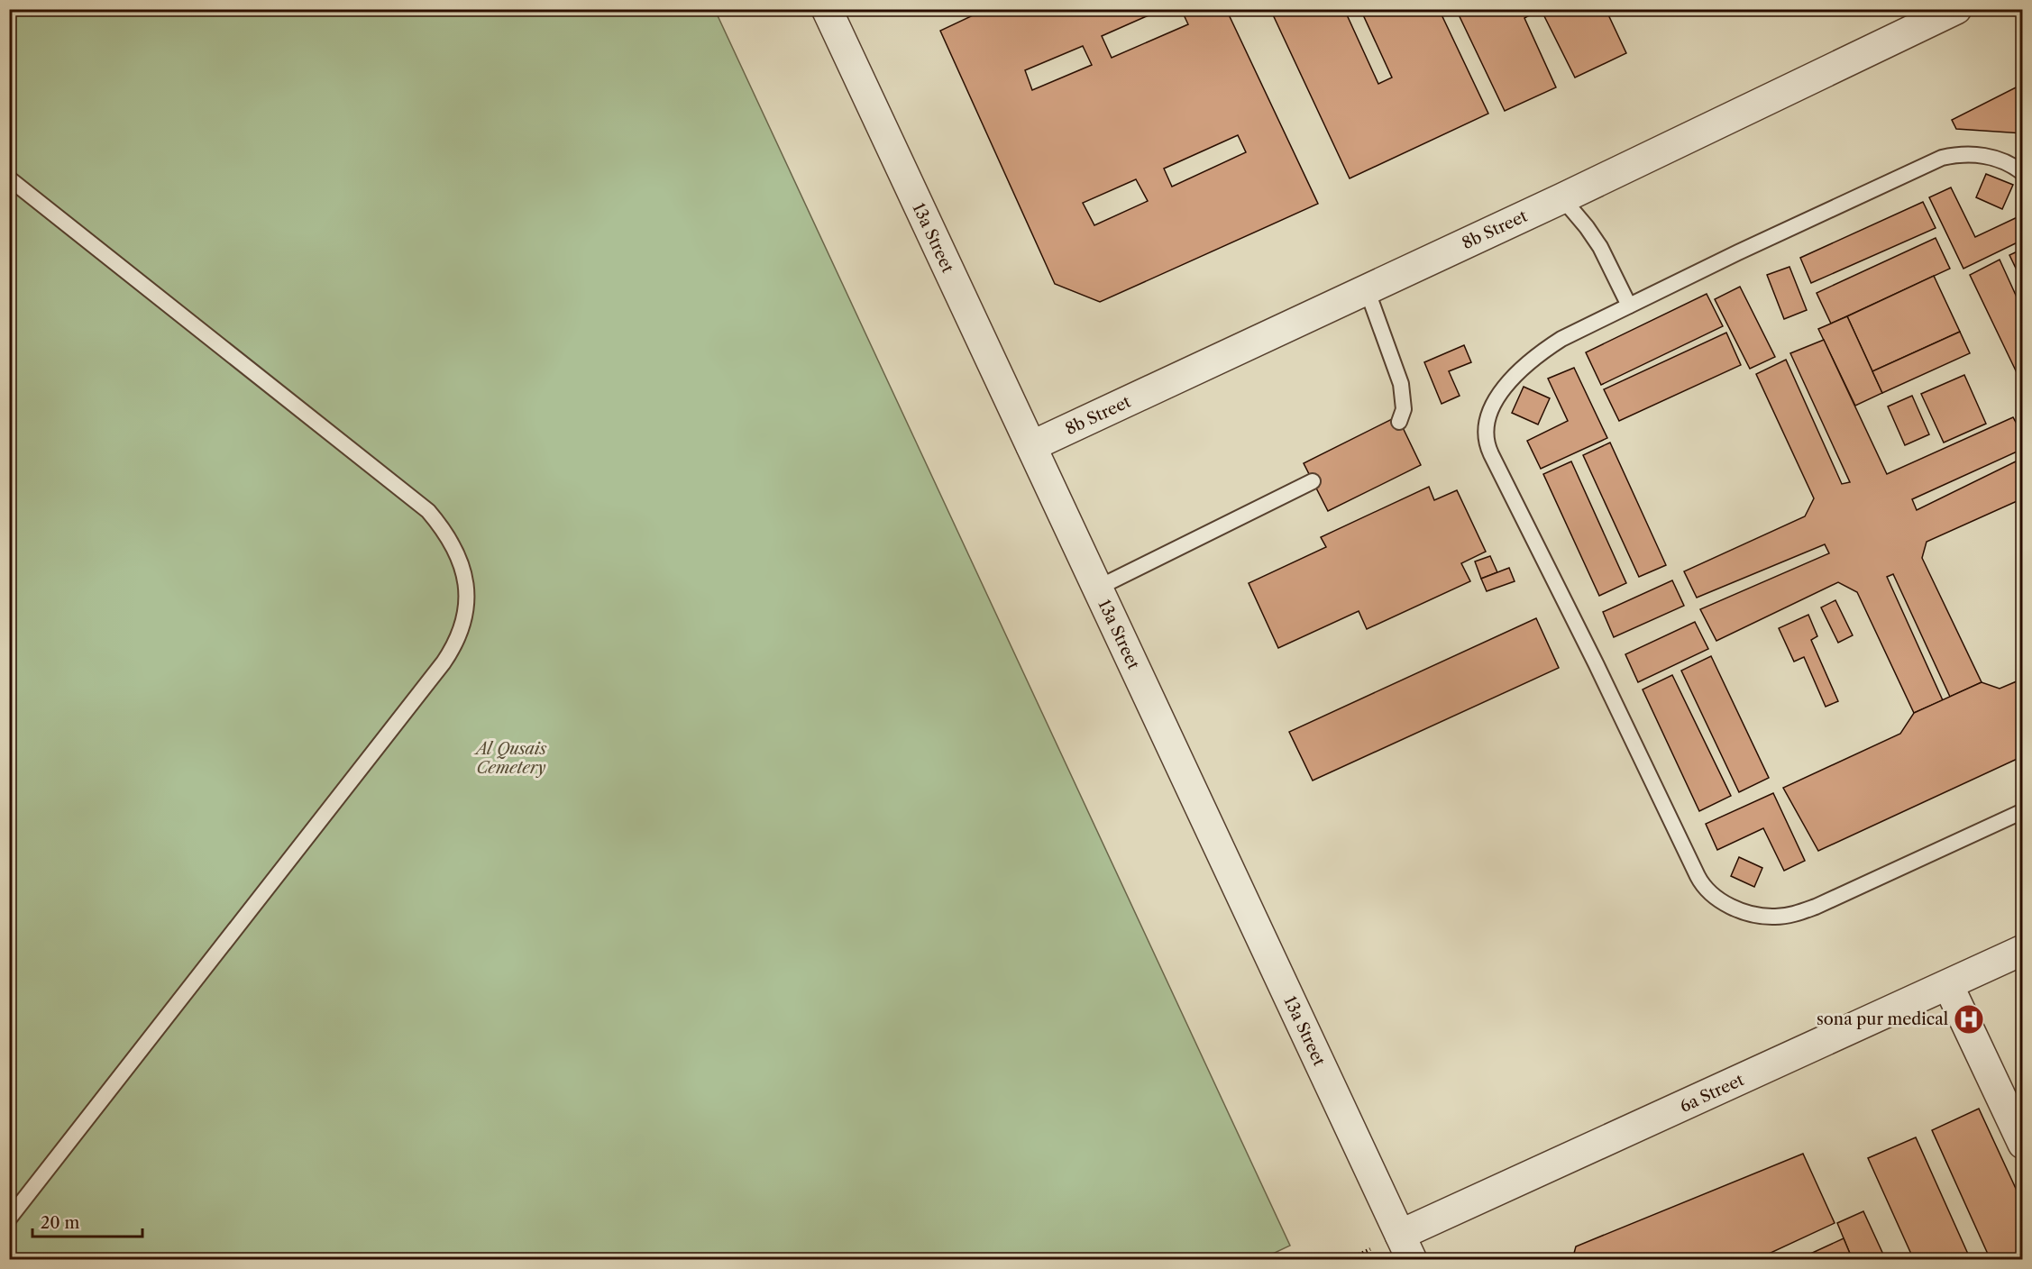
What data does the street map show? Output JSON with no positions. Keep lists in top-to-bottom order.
{
  "streets": {
    "street": ["8b Street", "13a Street", "6a Street"]
  },
  "crossings": [
    ["8b Street", "13a Street"],
    ["13a Street", "6a Street"]
  ],
  "parks": ["Al Qusais Cemetery"],
  "places": {
    "hospital": ["sona pur medical"]
  },
  "scale_bar": "20 m"
}
